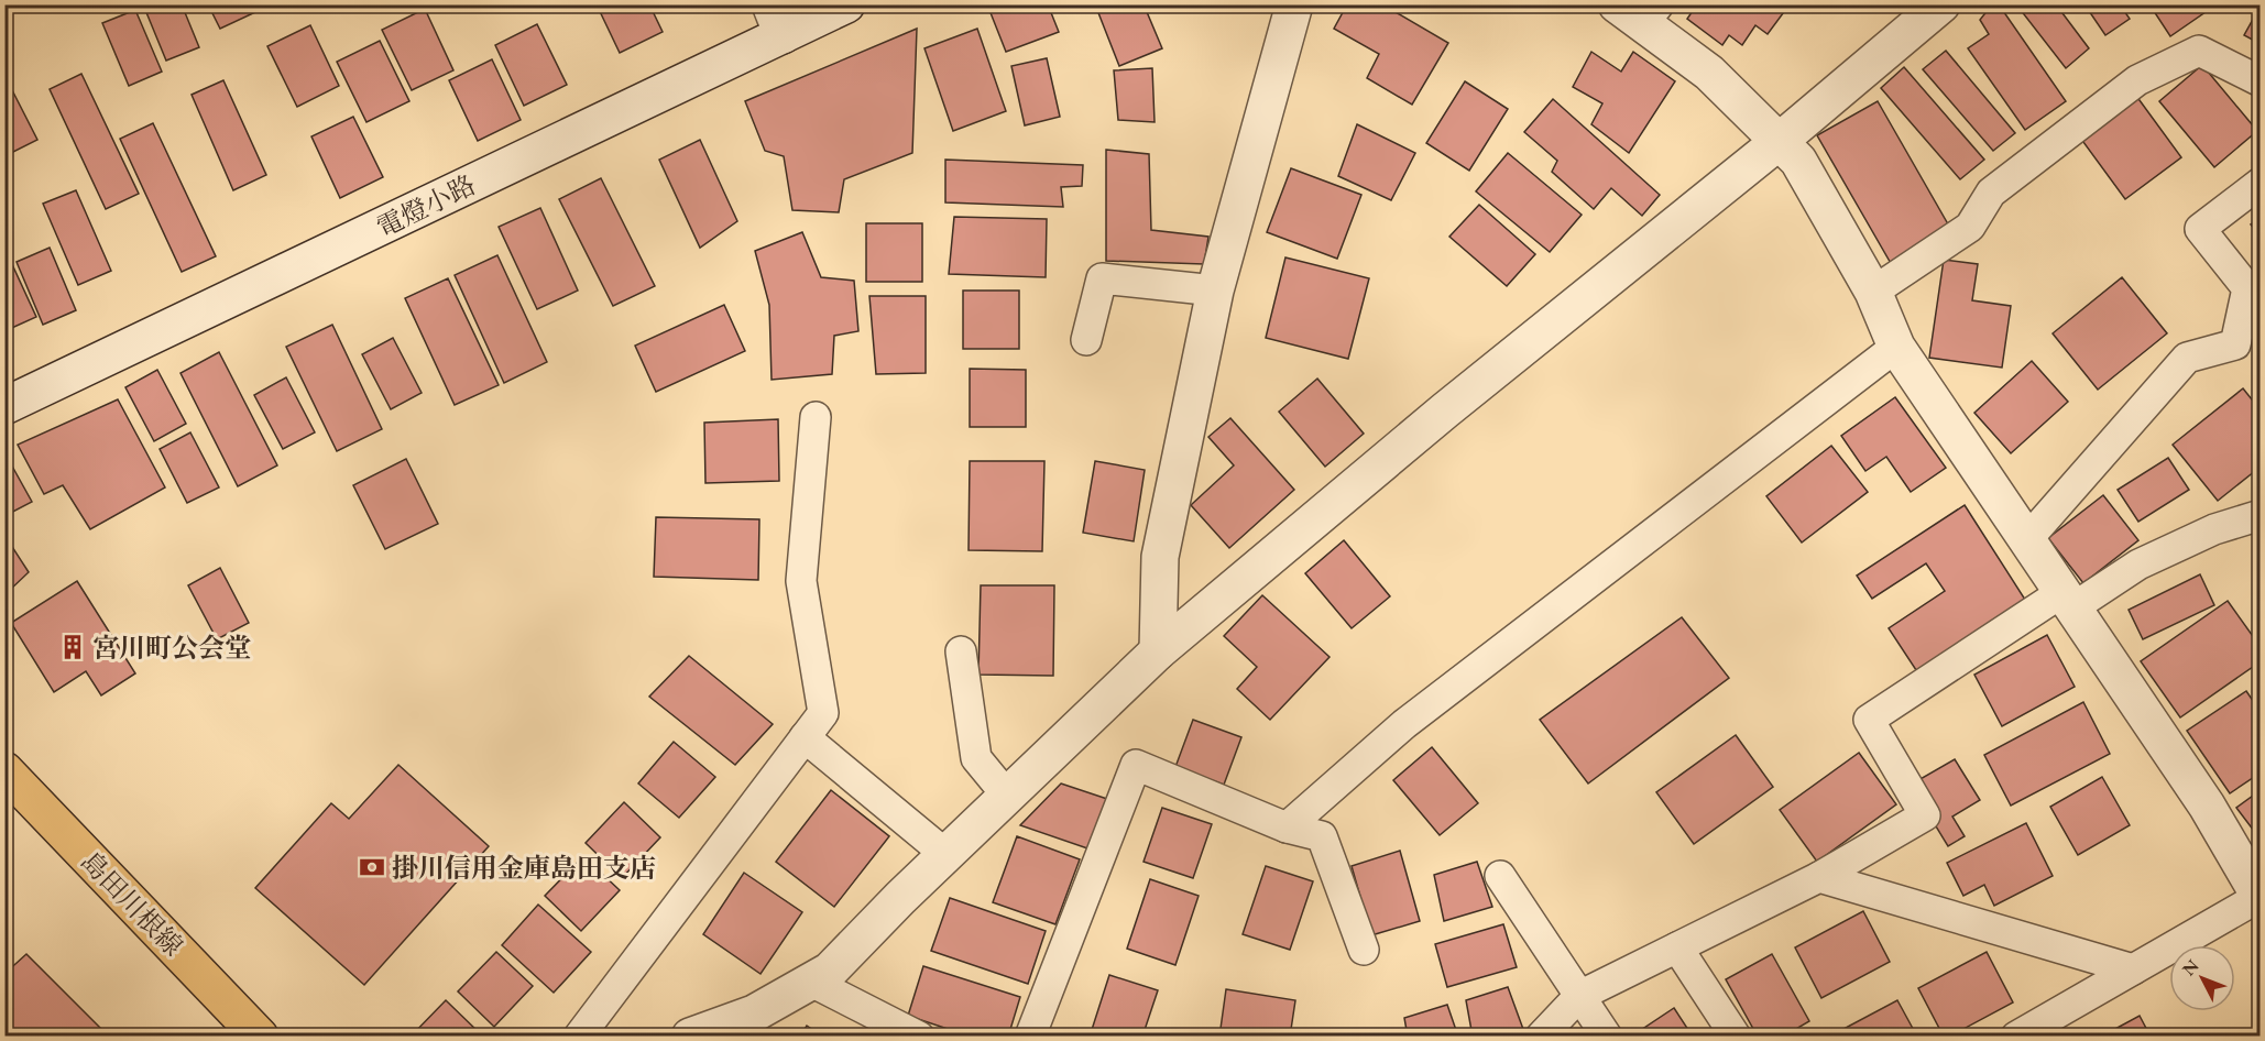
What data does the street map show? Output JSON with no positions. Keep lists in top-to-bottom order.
{
  "streets": {
    "main road": ["島田川根線"],
    "street": ["電燈小路"]
  },
  "places": {
    "building": ["宮川町公会堂"],
    "bank": ["掛川信用金庫島田支店"]
  },
  "north": "top left"
}
